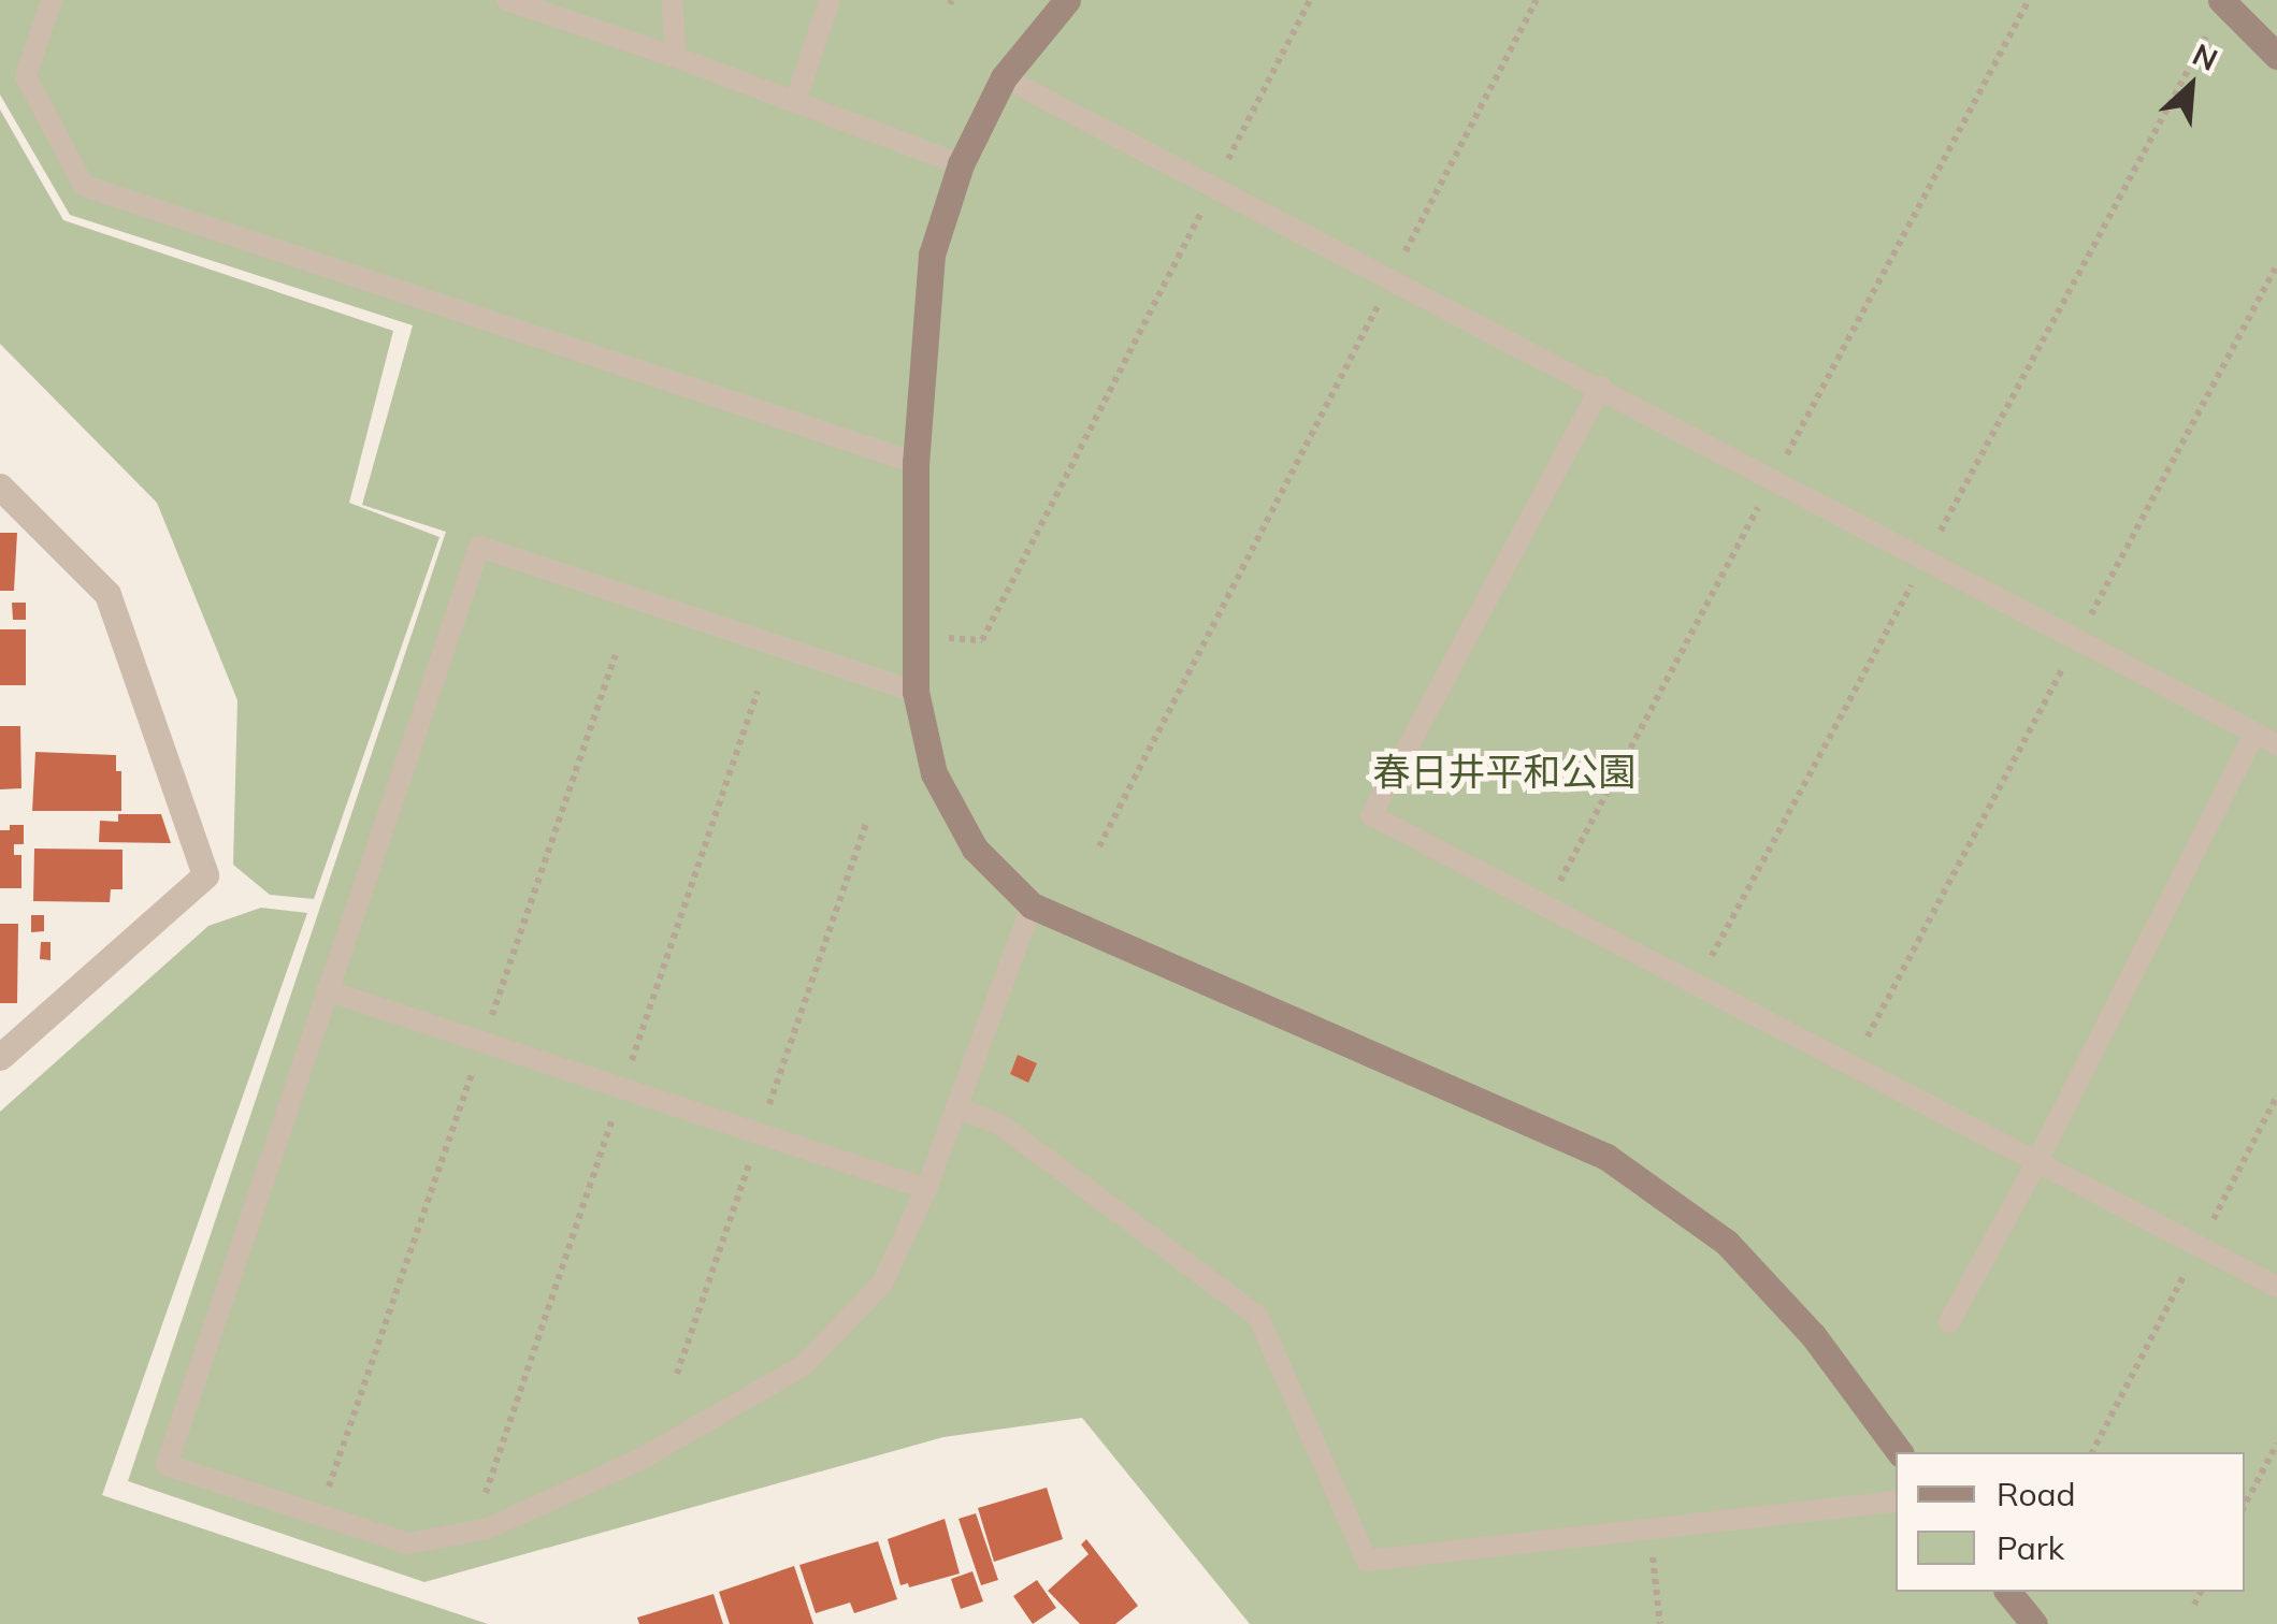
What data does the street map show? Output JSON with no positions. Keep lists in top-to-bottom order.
{
  "parks": ["春日井平和公園"],
  "legend": ["Road", "Park"],
  "north": "top right"
}
